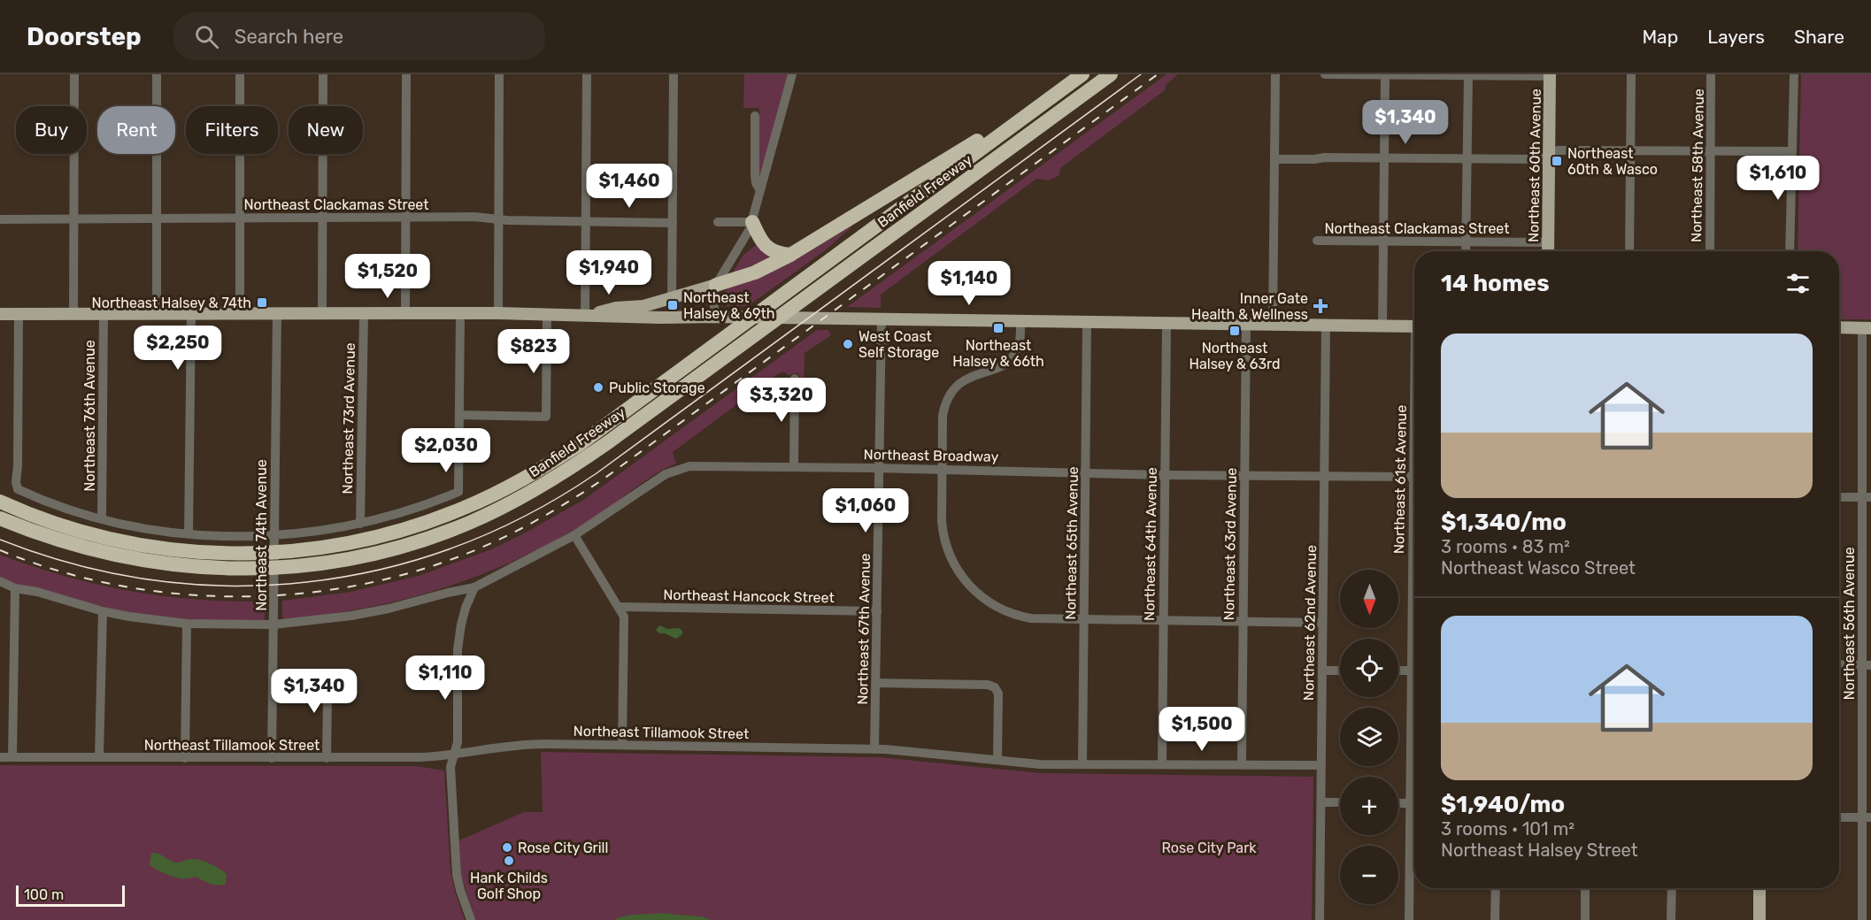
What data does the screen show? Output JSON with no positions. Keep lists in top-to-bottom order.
{
  "streets": {
    "highway": ["Banfield Freeway"],
    "main road": ["Northeast 60th Avenue"],
    "street": [
      "Northeast 58th Avenue",
      "Northeast Clackamas Street",
      "Northeast 76th Avenue",
      "Northeast 73rd Avenue",
      "Northeast Broadway",
      "Northeast 61st Avenue",
      "Northeast 74th Avenue",
      "Northeast 65th Avenue",
      "Northeast 64th Avenue",
      "Northeast 63rd Avenue",
      "Northeast Hancock Street",
      "Northeast 62nd Avenue",
      "Northeast 56th Avenue",
      "Northeast 67th Avenue",
      "Northeast Tillamook Street"
    ]
  },
  "crossings": [
    ["Northeast 60th Avenue", "Northeast Clackamas Street"],
    ["Northeast Broadway", "Northeast 74th Avenue"],
    ["Northeast Broadway", "Northeast 65th Avenue"],
    ["Northeast Broadway", "Northeast 64th Avenue"],
    ["Northeast Broadway", "Northeast 63rd Avenue"],
    ["Northeast Broadway", "Northeast 62nd Avenue"],
    ["Northeast Broadway", "Northeast 67th Avenue"],
    ["Northeast 74th Avenue", "Northeast Tillamook Street"],
    ["Northeast 65th Avenue", "Northeast Tillamook Street"],
    ["Northeast 64th Avenue", "Northeast Tillamook Street"],
    ["Northeast 63rd Avenue", "Northeast Tillamook Street"],
    ["Northeast Hancock Street", "Northeast 67th Avenue"],
    ["Northeast 62nd Avenue", "Northeast Tillamook Street"],
    ["Northeast 67th Avenue", "Northeast Tillamook Street"]
  ],
  "parks": ["Rose City Park"],
  "places": {
    "transit": [
      "Northeast 60th & Wasco",
      "Northeast Halsey & 74th",
      "Northeast Halsey & 69th",
      "Northeast Halsey & 66th",
      "Northeast Halsey & 63rd"
    ],
    "health": ["Inner Gate Health & Wellness"],
    "other": [
      "West Coast Self Storage",
      "Public Storage",
      "Rose City Grill",
      "Hank Childs Golf Shop"
    ]
  },
  "scale_bar": "100 m",
  "north": "bottom",
  "page": {
    "header": "Doorstep",
    "search": "Search here",
    "nav": ["Map", "Layers", "Share"],
    "price": [
      "$1,340",
      "$1,610",
      "$1,460",
      "$1,940",
      "$1,520",
      "$1,140",
      "$2,250",
      "$823",
      "$3,320",
      "$2,030",
      "$1,060",
      "$1,110",
      "$1,340",
      "$1,500"
    ],
    "chip": [
      "Buy",
      "Rent",
      "Filters",
      "New"
    ],
    "heading": "14 homes",
    "list": [
      {
        "name": "$1,340/mo",
        "note": "3 rooms · 83 m² · Northeast Wasco Street"
      },
      {
        "name": "$1,940/mo",
        "note": "3 rooms · 101 m² · Northeast Halsey Street"
      }
    ],
    "map_buttons": ["+", "−"],
    "scale": "100 m"
  }
}
